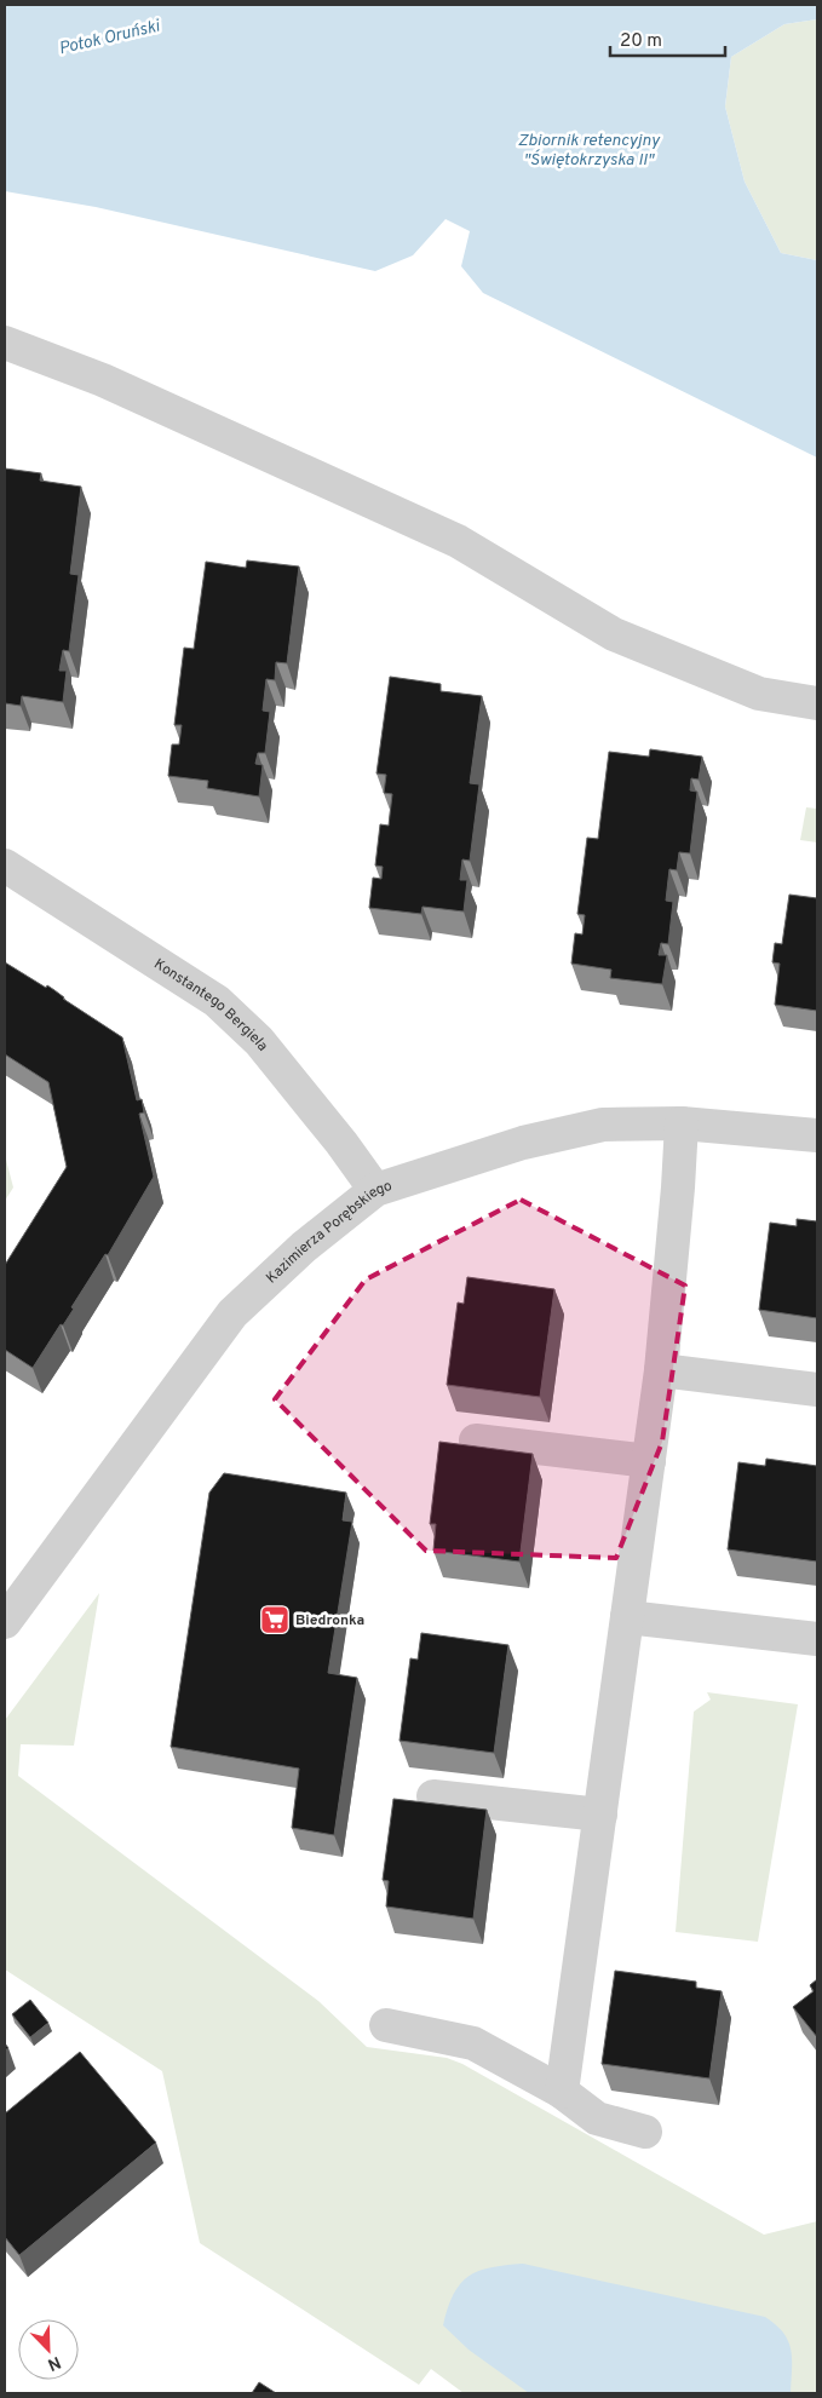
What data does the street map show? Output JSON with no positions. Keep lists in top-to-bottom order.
{
  "streets": {
    "street": ["Konstantego Bergiela", "Kazimierza Porębskiego"]
  },
  "crossings": [
    ["Konstantego Bergiela", "Kazimierza Porębskiego"]
  ],
  "water": ["Potok Oruński", "Zbiornik retencyjny \"Świętokrzyska II\""],
  "places": {
    "supermarket": ["Biedronka"]
  },
  "scale_bar": "20 m",
  "north": "bottom right"
}
